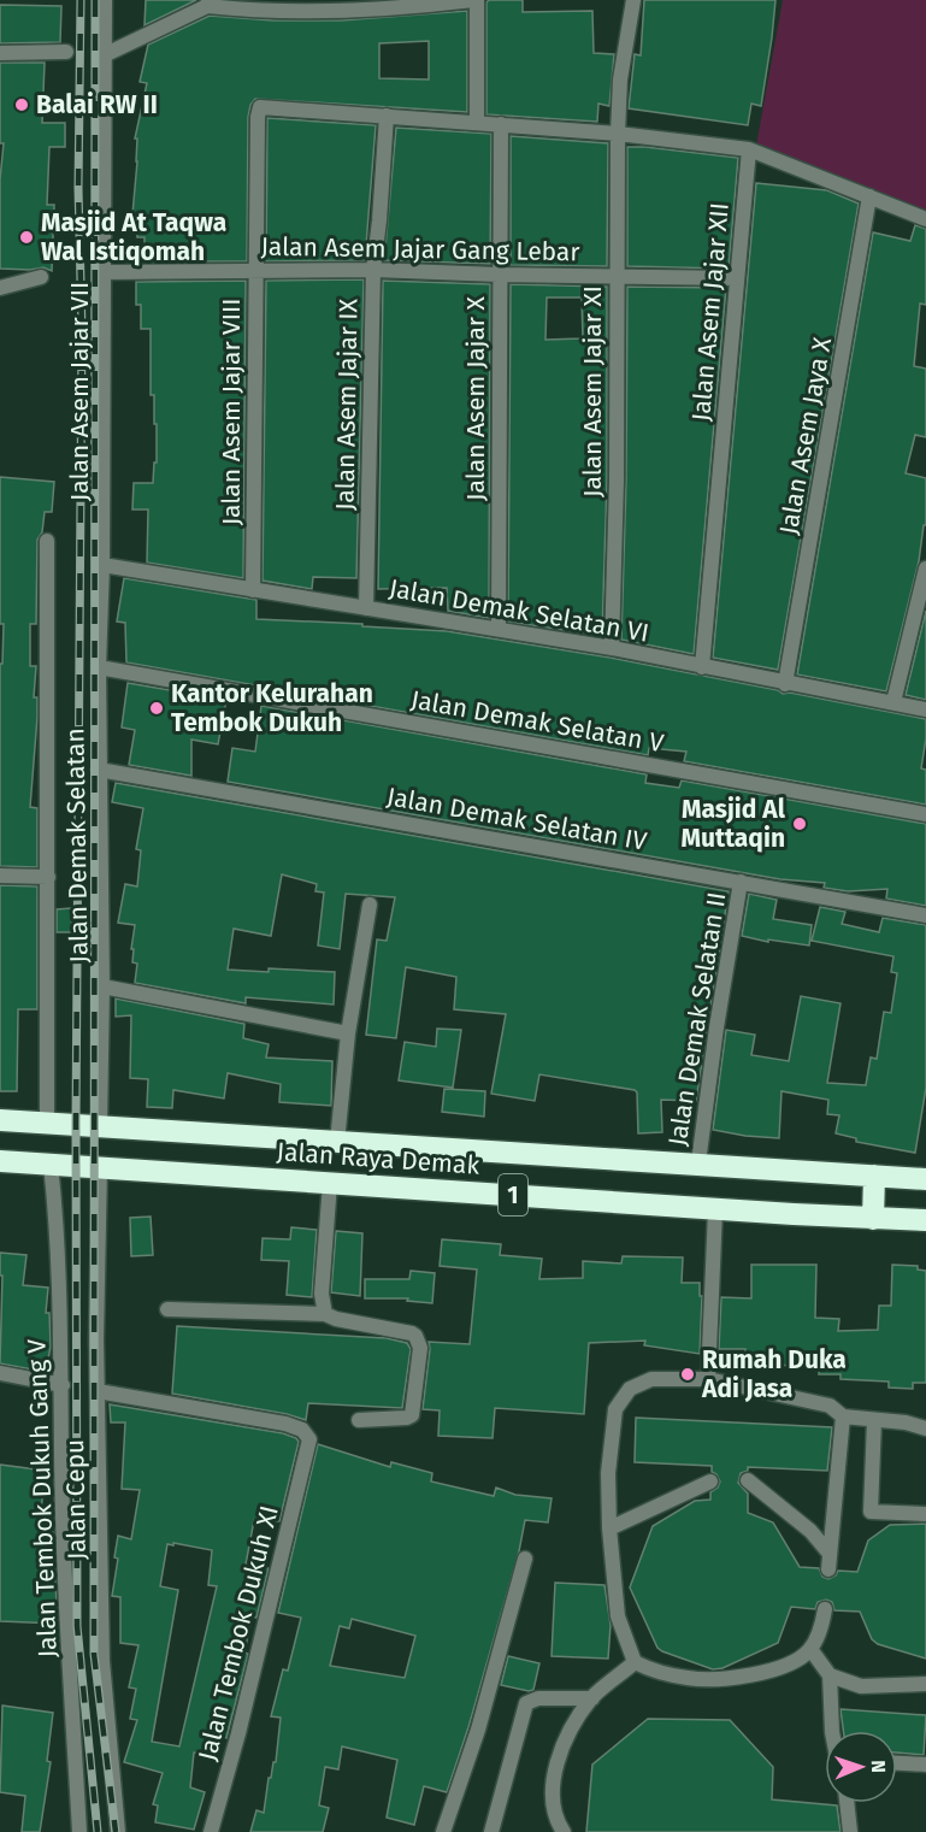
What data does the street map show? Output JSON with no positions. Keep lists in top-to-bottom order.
{
  "streets": {
    "highway": ["Jalan Raya Demak", "1"],
    "street": [
      "Jalan Asem Jajar Gang Lebar",
      "Jalan Asem Jajar XII",
      "Jalan Asem Jajar VII",
      "Jalan Asem Jajar XI",
      "Jalan Asem Jajar X",
      "Jalan Asem Jajar IX",
      "Jalan Asem Jajar VIII",
      "Jalan Asem Jaya X",
      "Jalan Demak Selatan VI",
      "Jalan Demak Selatan V",
      "Jalan Demak Selatan IV",
      "Jalan Demak Selatan",
      "Jalan Demak Selatan II",
      "Jalan Tembok Dukuh Gang V",
      "Jalan Cepu",
      "Jalan Tembok Dukuh XI"
    ]
  },
  "crossings": [
    ["Jalan Asem Jajar Gang Lebar", "Jalan Asem Jajar XII"],
    ["Jalan Asem Jajar Gang Lebar", "Jalan Asem Jajar VII"],
    ["Jalan Asem Jajar Gang Lebar", "Jalan Asem Jajar XI"],
    ["Jalan Asem Jajar Gang Lebar", "Jalan Asem Jajar X"],
    ["Jalan Asem Jajar Gang Lebar", "Jalan Asem Jajar IX"],
    ["Jalan Asem Jajar Gang Lebar", "Jalan Asem Jajar VIII"],
    ["Jalan Asem Jajar XII", "Jalan Demak Selatan VI"],
    ["Jalan Asem Jajar VII", "Jalan Demak Selatan VI"],
    ["Jalan Asem Jajar VII", "Jalan Demak Selatan"],
    ["Jalan Asem Jajar XI", "Jalan Demak Selatan VI"],
    ["Jalan Asem Jajar X", "Jalan Demak Selatan VI"],
    ["Jalan Asem Jajar IX", "Jalan Asem Jajar VIII"],
    ["Jalan Asem Jajar IX", "Jalan Demak Selatan VI"],
    ["Jalan Asem Jajar VIII", "Jalan Demak Selatan VI"],
    ["Jalan Asem Jaya X", "Jalan Demak Selatan VI"],
    ["Jalan Demak Selatan VI", "Jalan Demak Selatan"],
    ["Jalan Demak Selatan V", "Jalan Demak Selatan"],
    ["Jalan Demak Selatan IV", "Jalan Demak Selatan"],
    ["Jalan Demak Selatan IV", "Jalan Demak Selatan II"],
    ["Jalan Demak Selatan", "Jalan Raya Demak"],
    ["Jalan Demak Selatan II", "Jalan Raya Demak"],
    ["Jalan Raya Demak", "Jalan Tembok Dukuh Gang V"],
    ["Jalan Raya Demak", "Jalan Cepu"],
    ["Jalan Cepu", "Jalan Tembok Dukuh XI"]
  ],
  "places": [
    "Balai RW II",
    "Masjid At Taqwa Wal Istiqomah",
    "Kantor Kelurahan Tembok Dukuh",
    "Masjid Al Muttaqin",
    "Rumah Duka Adi Jasa"
  ],
  "north": "right"
}
